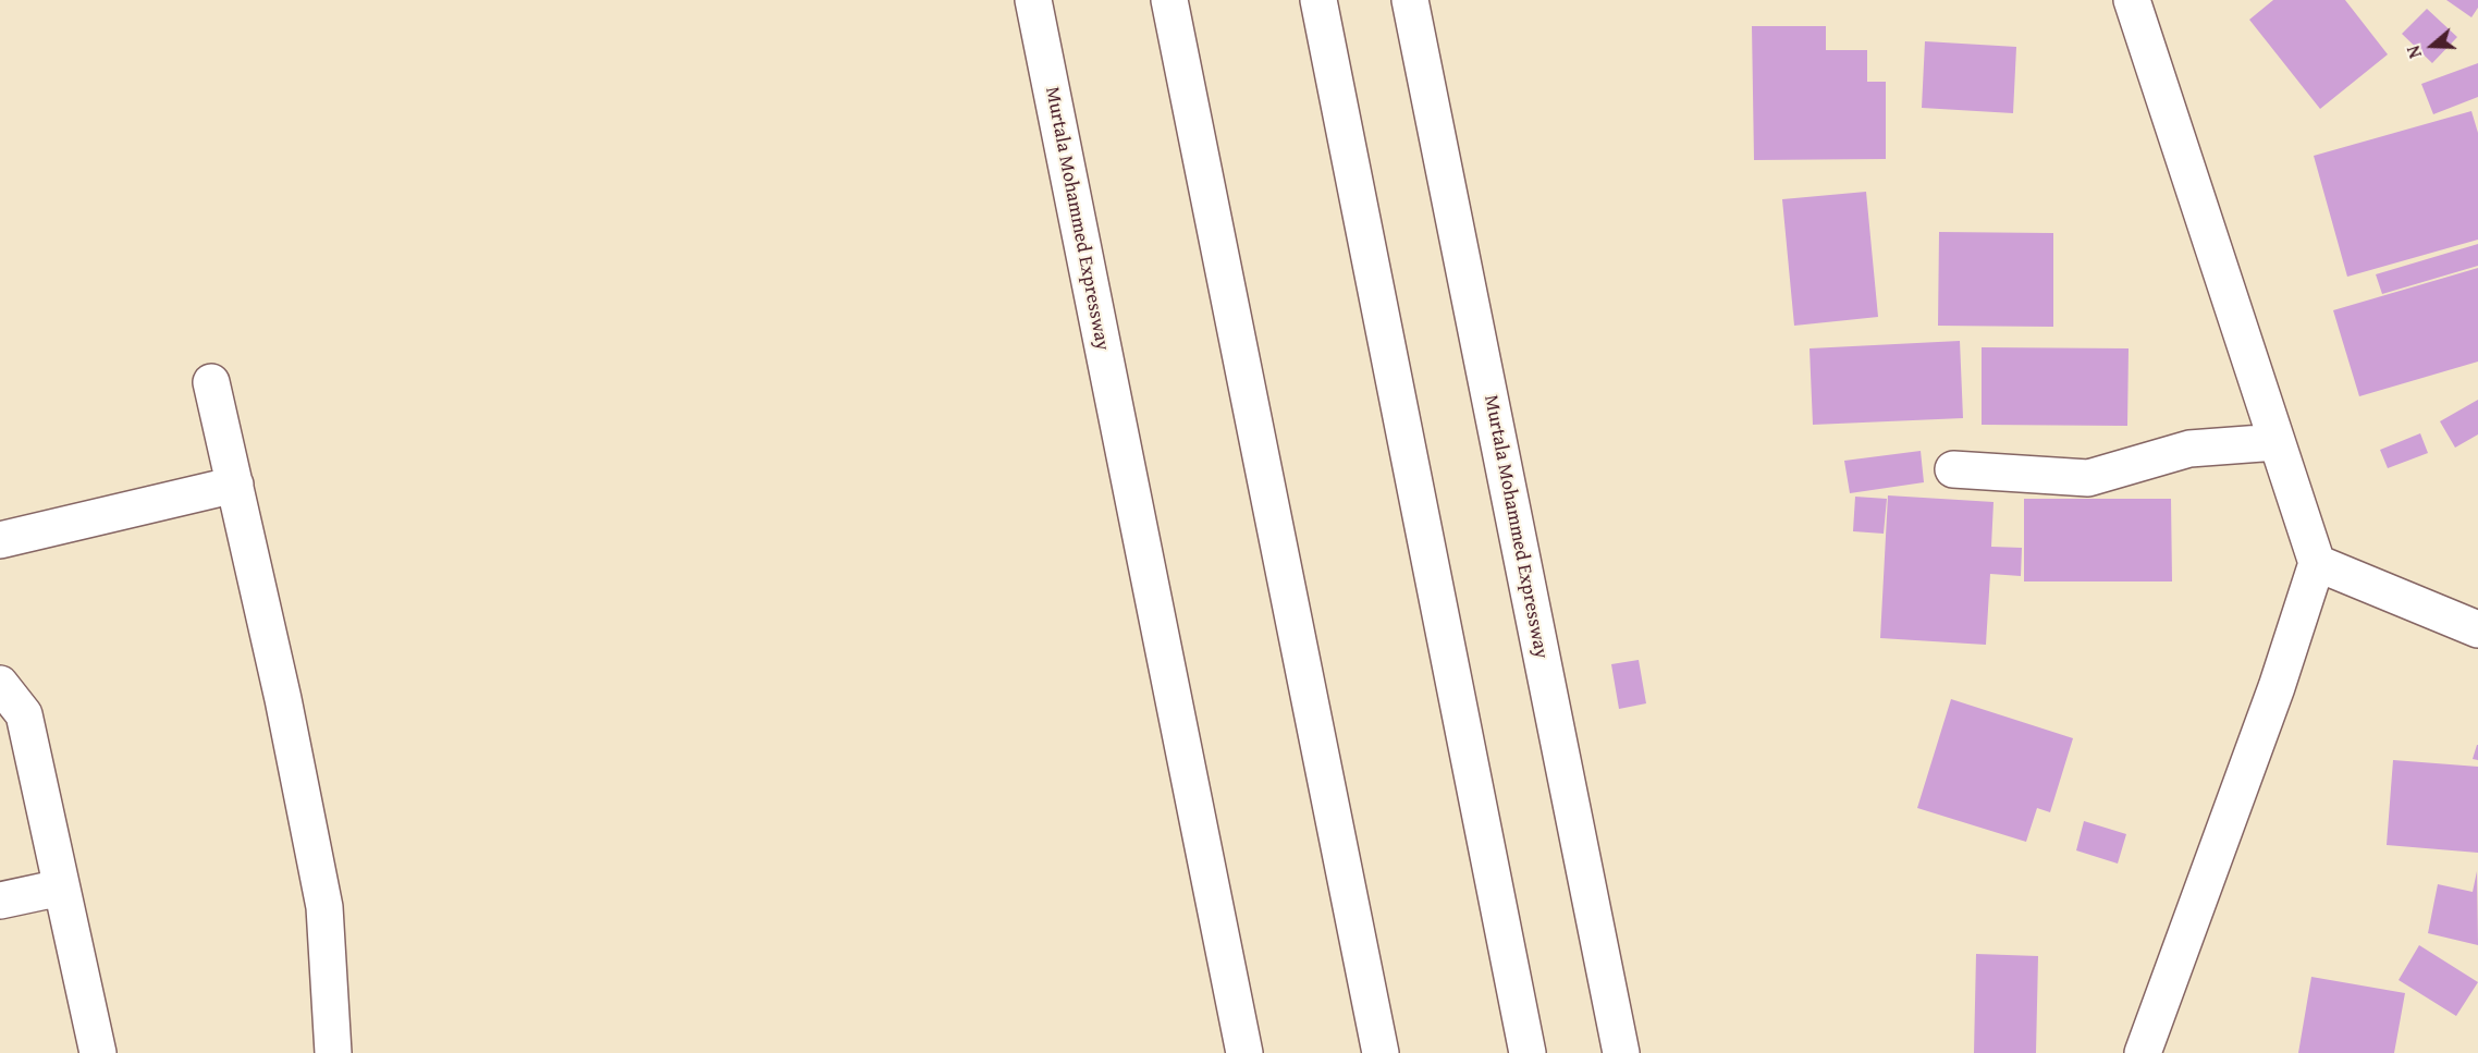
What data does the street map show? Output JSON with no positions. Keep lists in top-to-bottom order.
{
  "streets": {
    "main road": ["Murtala Mohammed Expressway"]
  },
  "north": "left"
}
